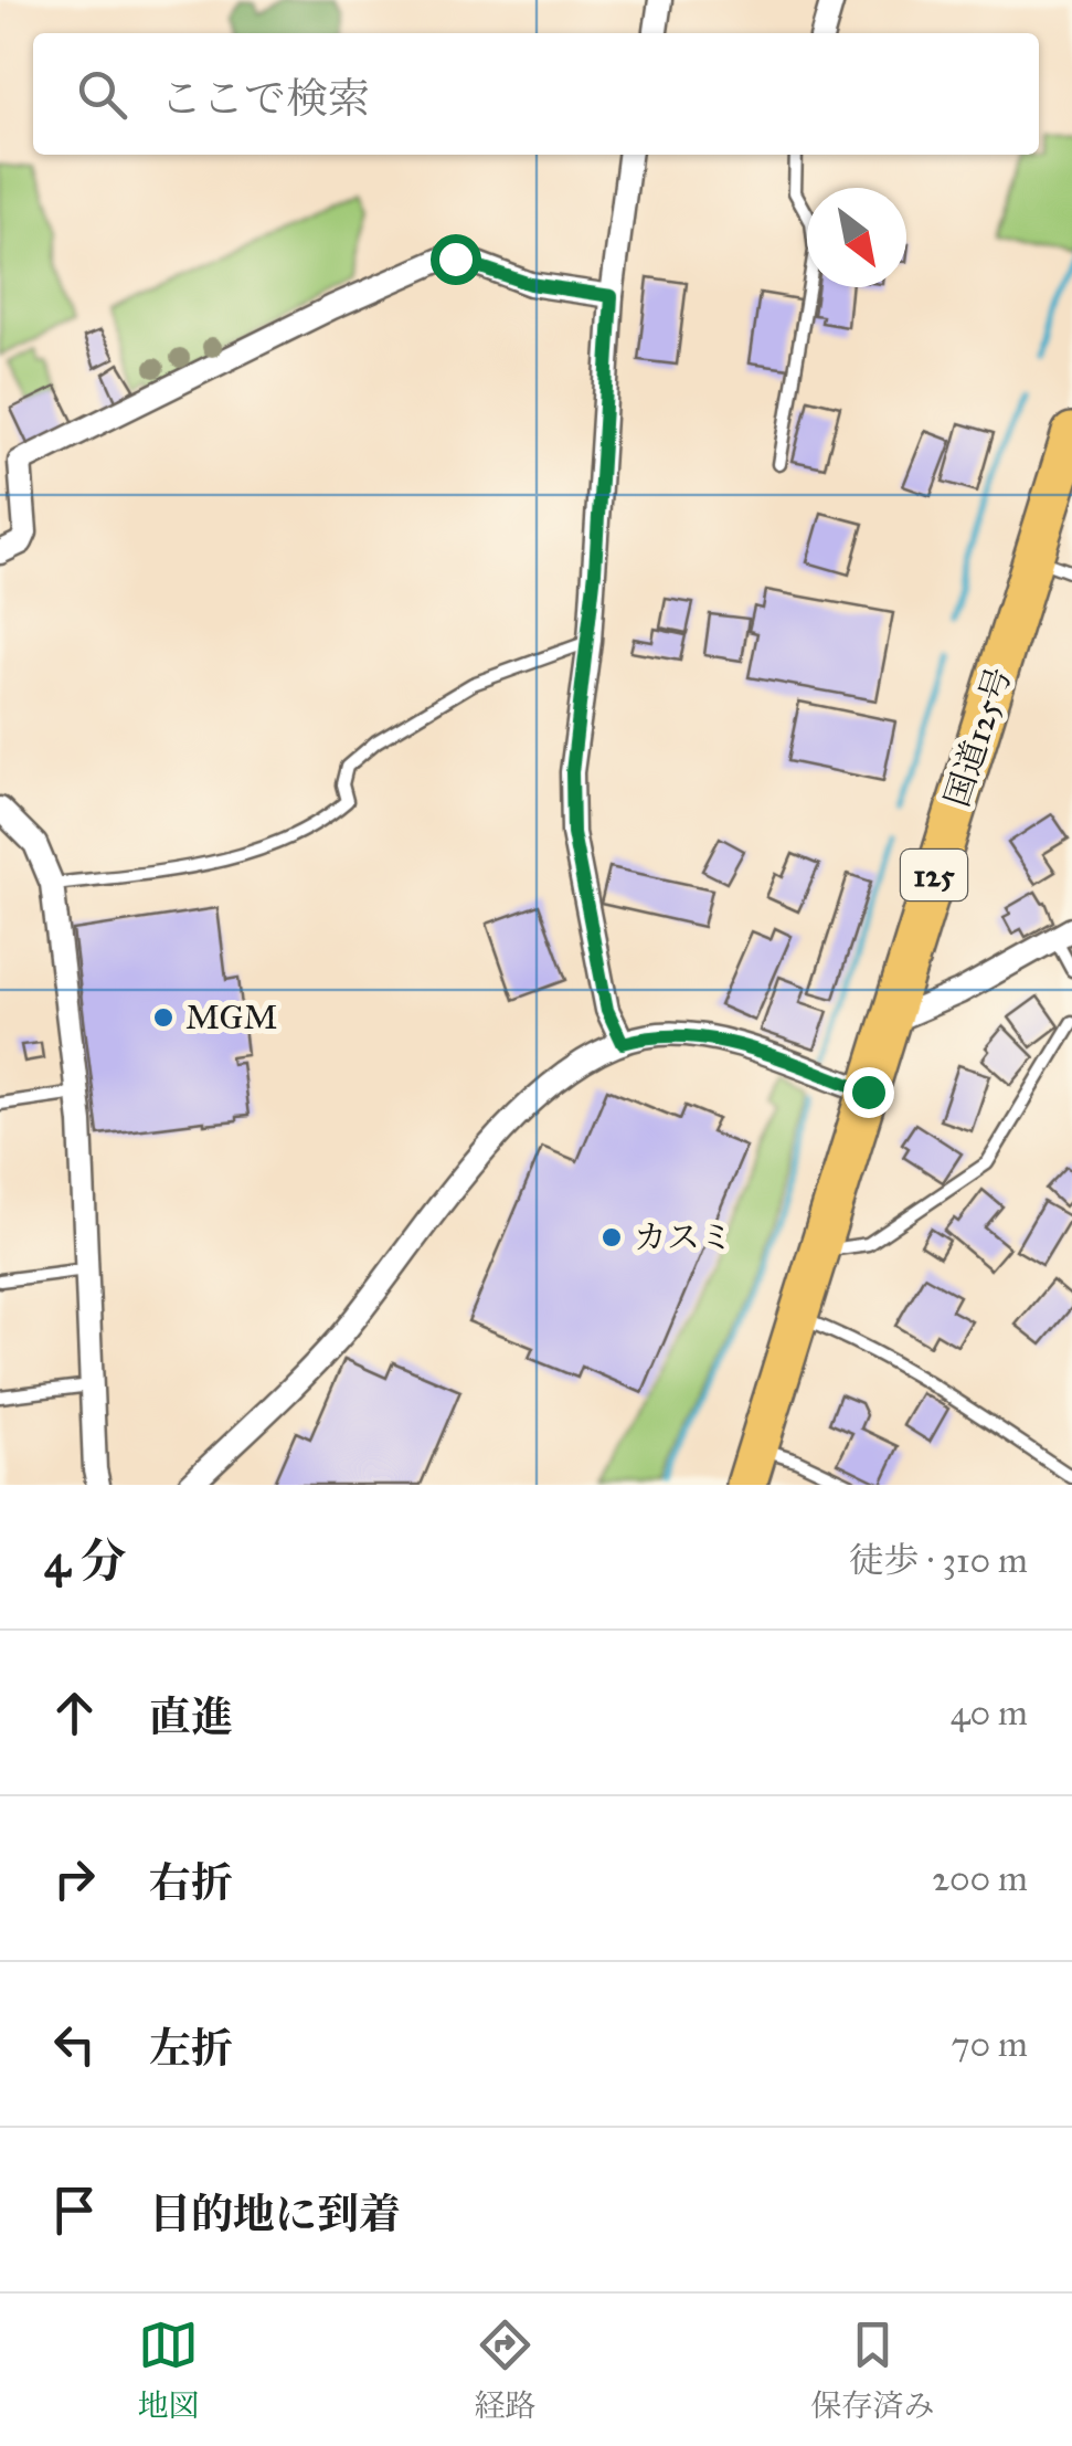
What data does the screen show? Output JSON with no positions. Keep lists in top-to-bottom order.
{
  "streets": {
    "highway": ["国道125号", "125"]
  },
  "places": ["MGM", "カスミ"],
  "north": "bottom right",
  "page": {
    "search": "ここで検索",
    "heading": ["4 分", "徒歩 · 310 m"],
    "list": [
      ["直進", "40 m"],
      ["右折", "200 m"],
      ["左折", "70 m"],
      "目的地に到着"
    ],
    "nav": ["地図", "経路", "保存済み"]
  }
}
